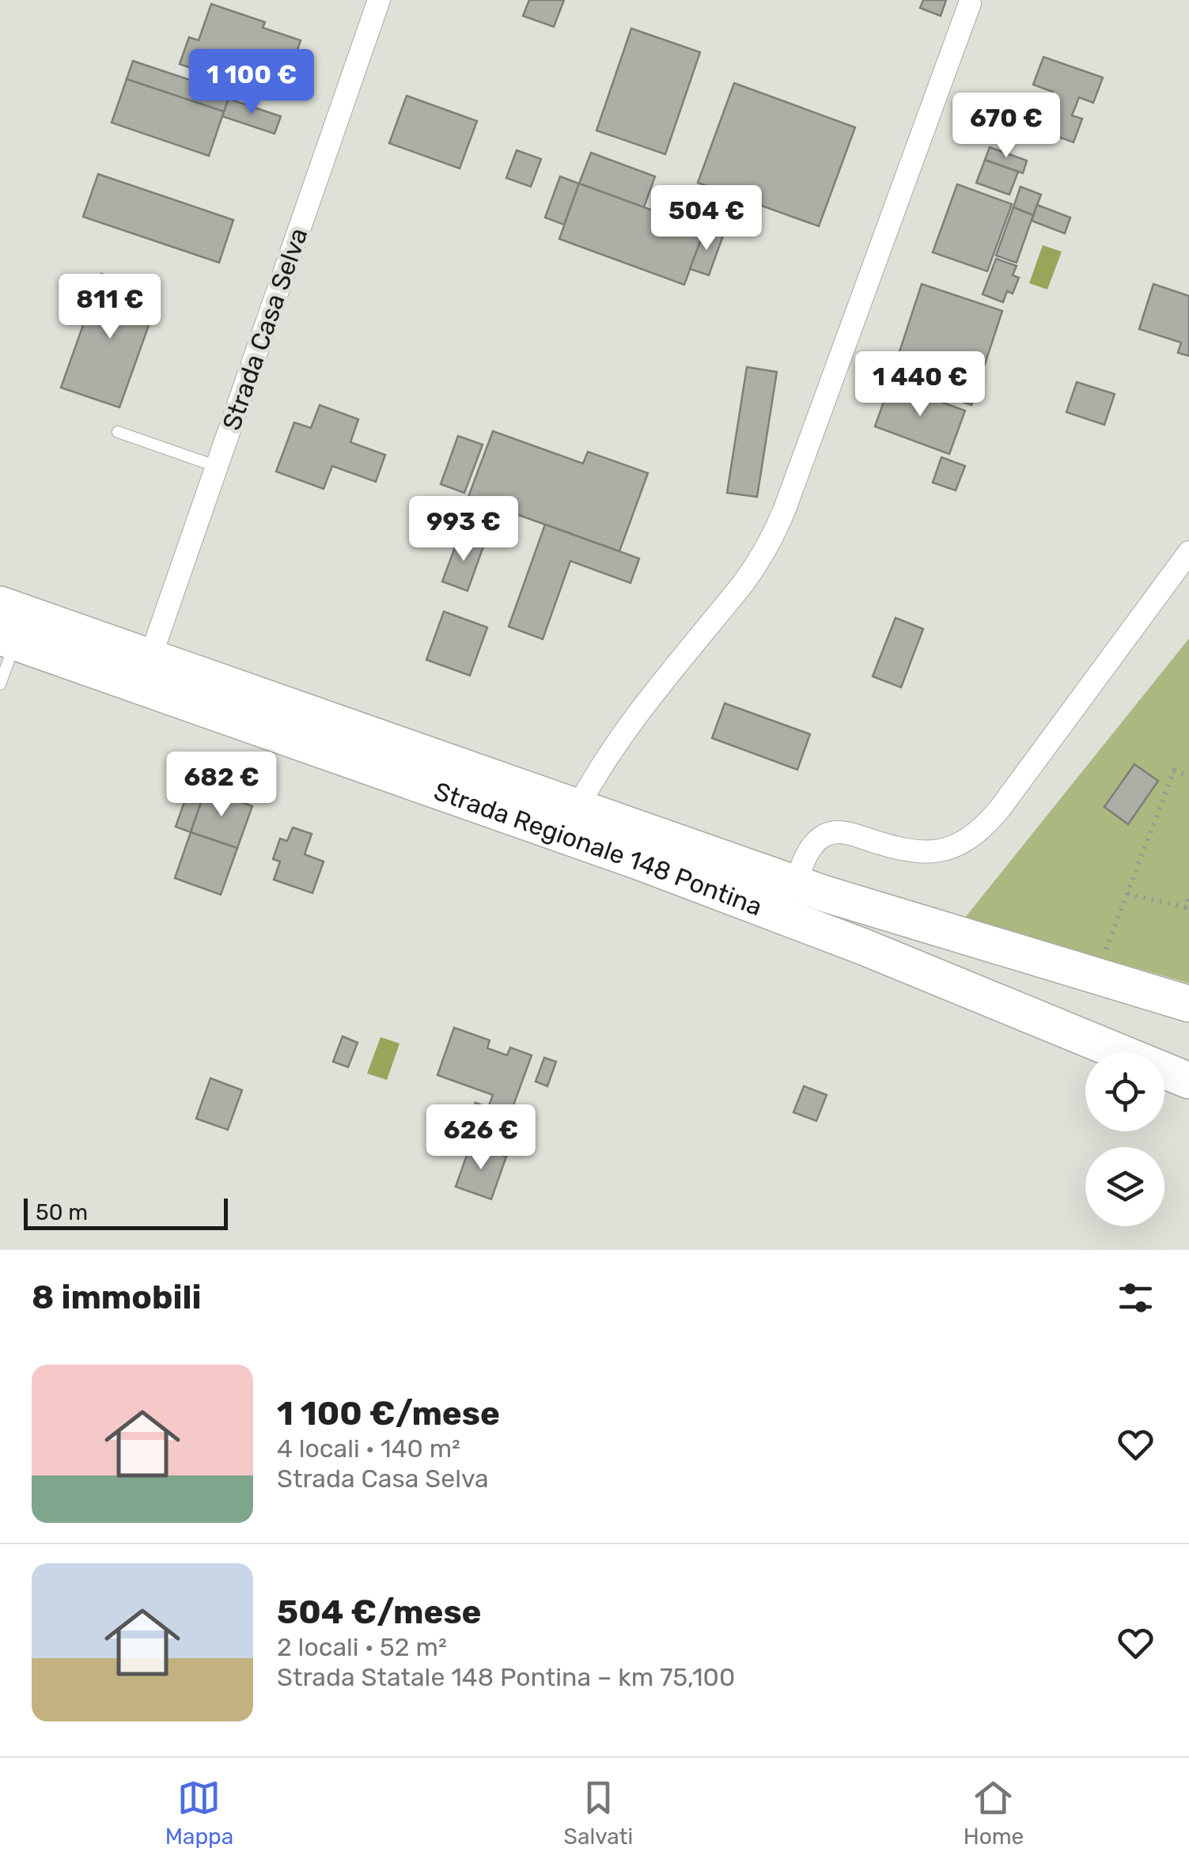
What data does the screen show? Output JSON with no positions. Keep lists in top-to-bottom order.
{
  "streets": {
    "main road": ["Strada Regionale 148 Pontina"],
    "street": ["Strada Casa Selva"]
  },
  "crossings": [
    ["Strada Casa Selva", "Strada Regionale 148 Pontina"]
  ],
  "scale_bar": "50 m",
  "page": {
    "price": [
      "1 100 €",
      "670 €",
      "504 €",
      "811 €",
      "1 440 €",
      "993 €",
      "682 €",
      "626 €"
    ],
    "scale": "50 m",
    "heading": "8 immobili",
    "list": [
      {
        "name": "1 100 €/mese",
        "note": "4 locali · 140 m² · Strada Casa Selva"
      },
      {
        "name": "504 €/mese",
        "note": "2 locali · 52 m² · Strada Statale 148 Pontina – km 75,100"
      }
    ],
    "tabs": ["Mappa", "Salvati", "Home"]
  }
}
